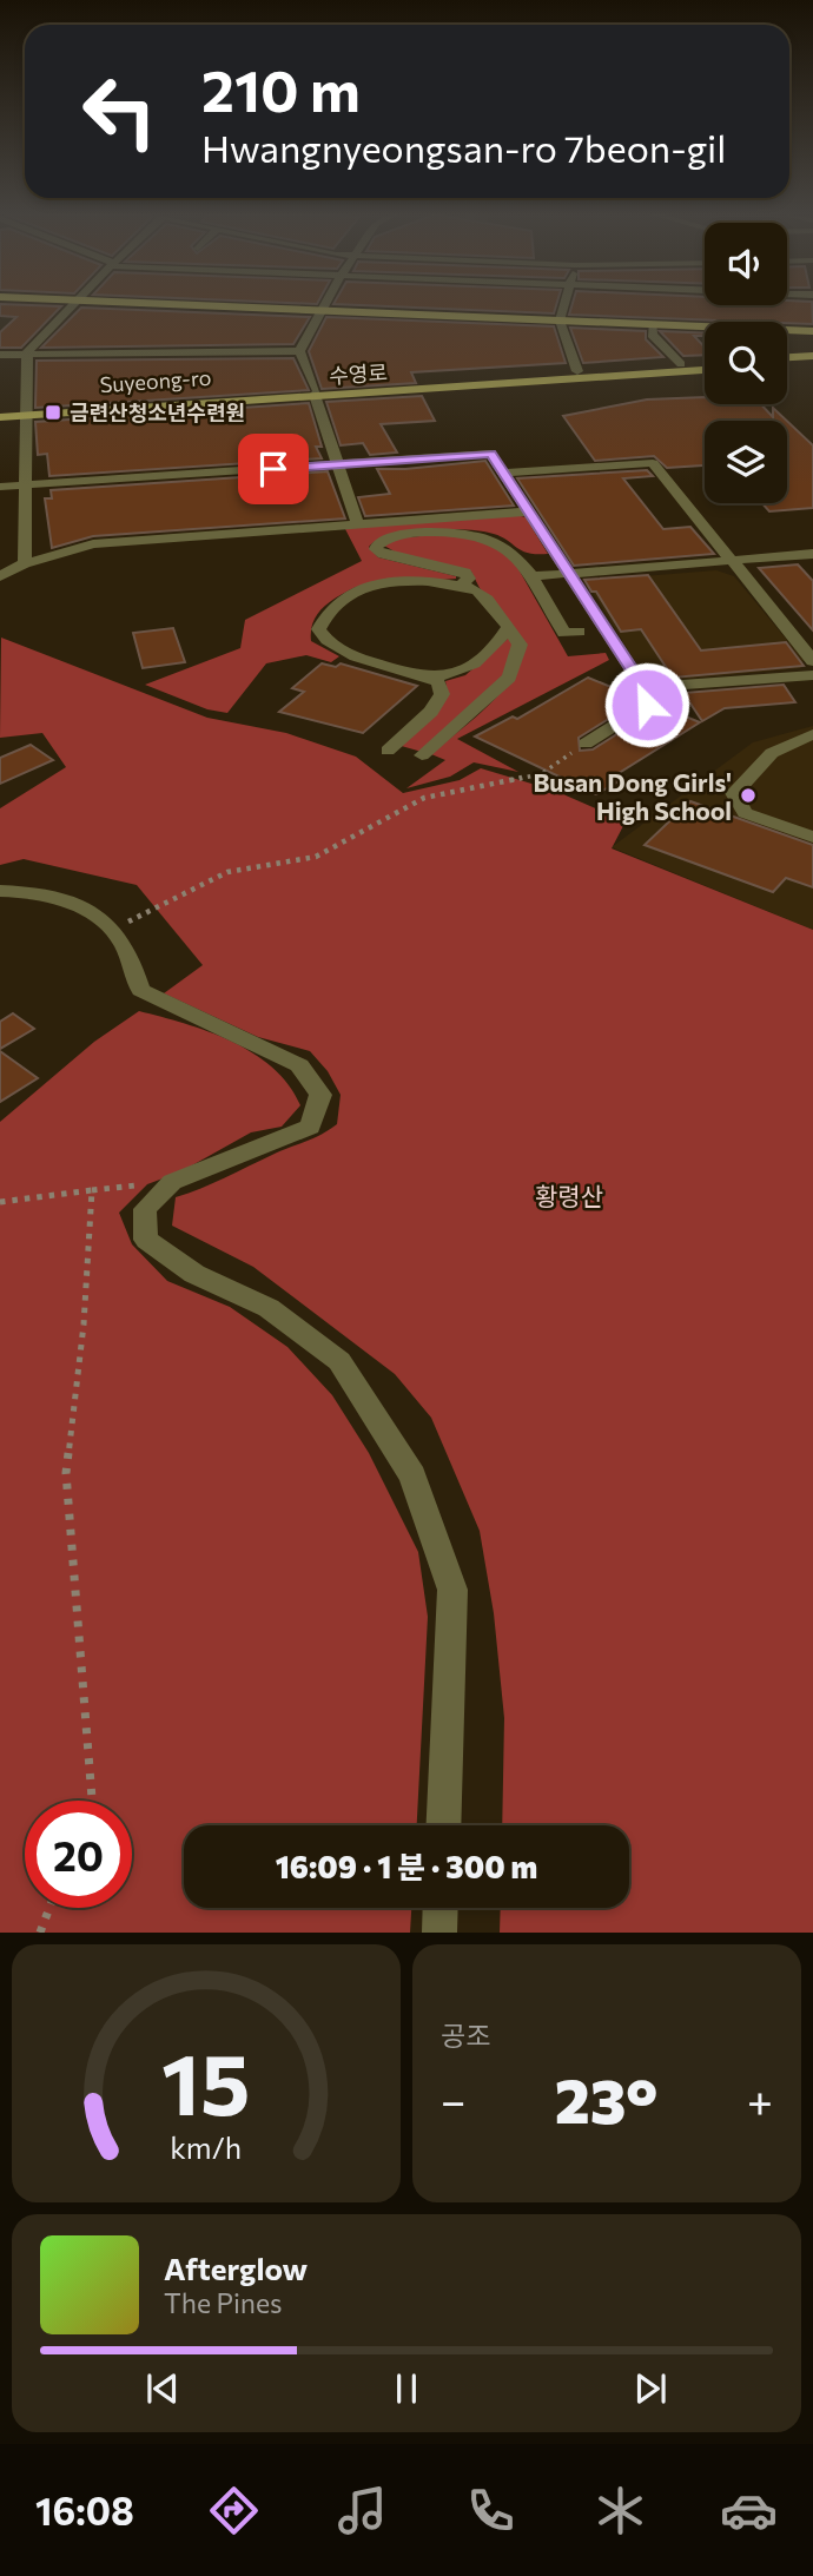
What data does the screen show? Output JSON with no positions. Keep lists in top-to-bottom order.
{
  "streets": {
    "main road": ["수영로"]
  },
  "parks": ["황령산"],
  "places": {
    "transit": ["금련산청소년수련원"],
    "other": ["Busan Dong Girls' High School"]
  },
  "page": {
    "turn": ["210 m", "Hwangnyeongsan-ro 7beon-gil"],
    "limit": "20",
    "trip": "16:09 · 1 분 · 300 m",
    "tile": "공조",
    "heat": ["−", "23°", "+"],
    "song": ["Afterglow", "The Pines"],
    "tabs": "16:08",
    "gauge": ["15", "km/h"]
  }
}
